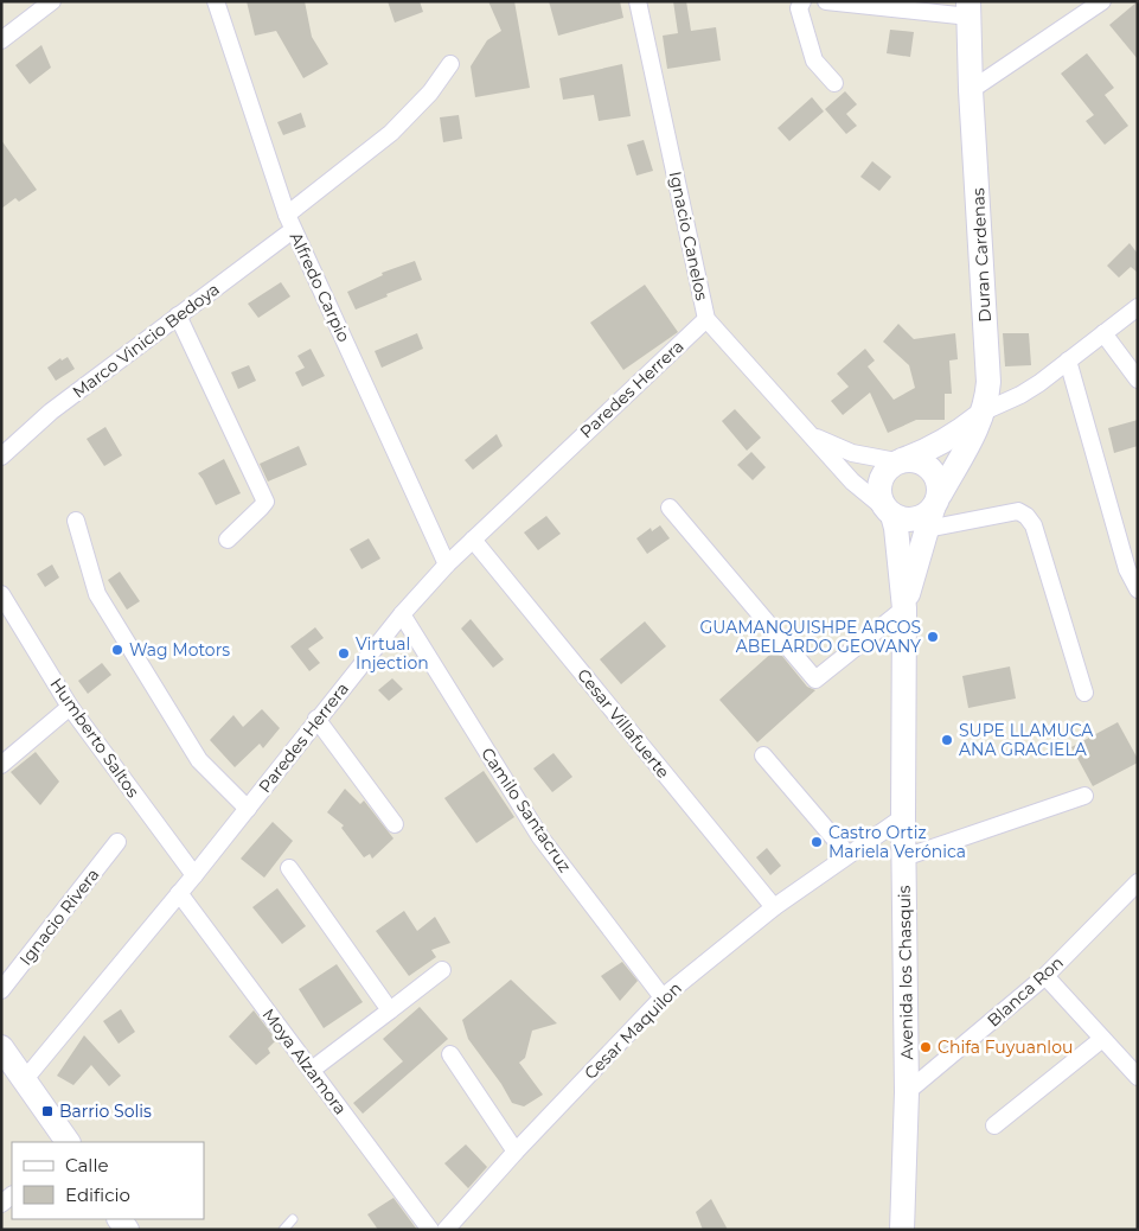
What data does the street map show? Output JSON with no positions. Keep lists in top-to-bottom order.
{
  "streets": {
    "street": [
      "Ignacio Canelos",
      "Duran Cardenas",
      "Alfredo Carpio",
      "Marco Vinicio Bedoya",
      "Paredes Herrera",
      "Cesar Villafuerte",
      "Humberto Saltos",
      "Camilo Santacruz",
      "Ignacio Rivera",
      "Avenida los Chasquis",
      "Blanca Ron",
      "Cesar Maquilon",
      "Moya Alzamora"
    ]
  },
  "crossings": [
    ["Ignacio Canelos", "Duran Cardenas"],
    ["Ignacio Canelos", "Paredes Herrera"],
    ["Ignacio Canelos", "Avenida los Chasquis"],
    ["Duran Cardenas", "Avenida los Chasquis"],
    ["Alfredo Carpio", "Marco Vinicio Bedoya"],
    ["Alfredo Carpio", "Paredes Herrera"],
    ["Paredes Herrera", "Cesar Villafuerte"],
    ["Paredes Herrera", "Humberto Saltos"],
    ["Paredes Herrera", "Camilo Santacruz"],
    ["Paredes Herrera", "Moya Alzamora"],
    ["Cesar Villafuerte", "Cesar Maquilon"],
    ["Camilo Santacruz", "Cesar Maquilon"],
    ["Avenida los Chasquis", "Blanca Ron"],
    ["Avenida los Chasquis", "Cesar Maquilon"]
  ],
  "places": {
    "other": [
      "GUAMANQUISHPE ARCOS ABELARDO GEOVANY",
      "Wag Motors",
      "Virtual Injection",
      "SUPE LLAMUCA ANA GRACIELA",
      "Castro Ortiz Mariela Verónica",
      "Chifa Fuyuanlou"
    ],
    "transit": ["Barrio Solis"]
  },
  "legend": ["Calle", "Edificio"]
}
